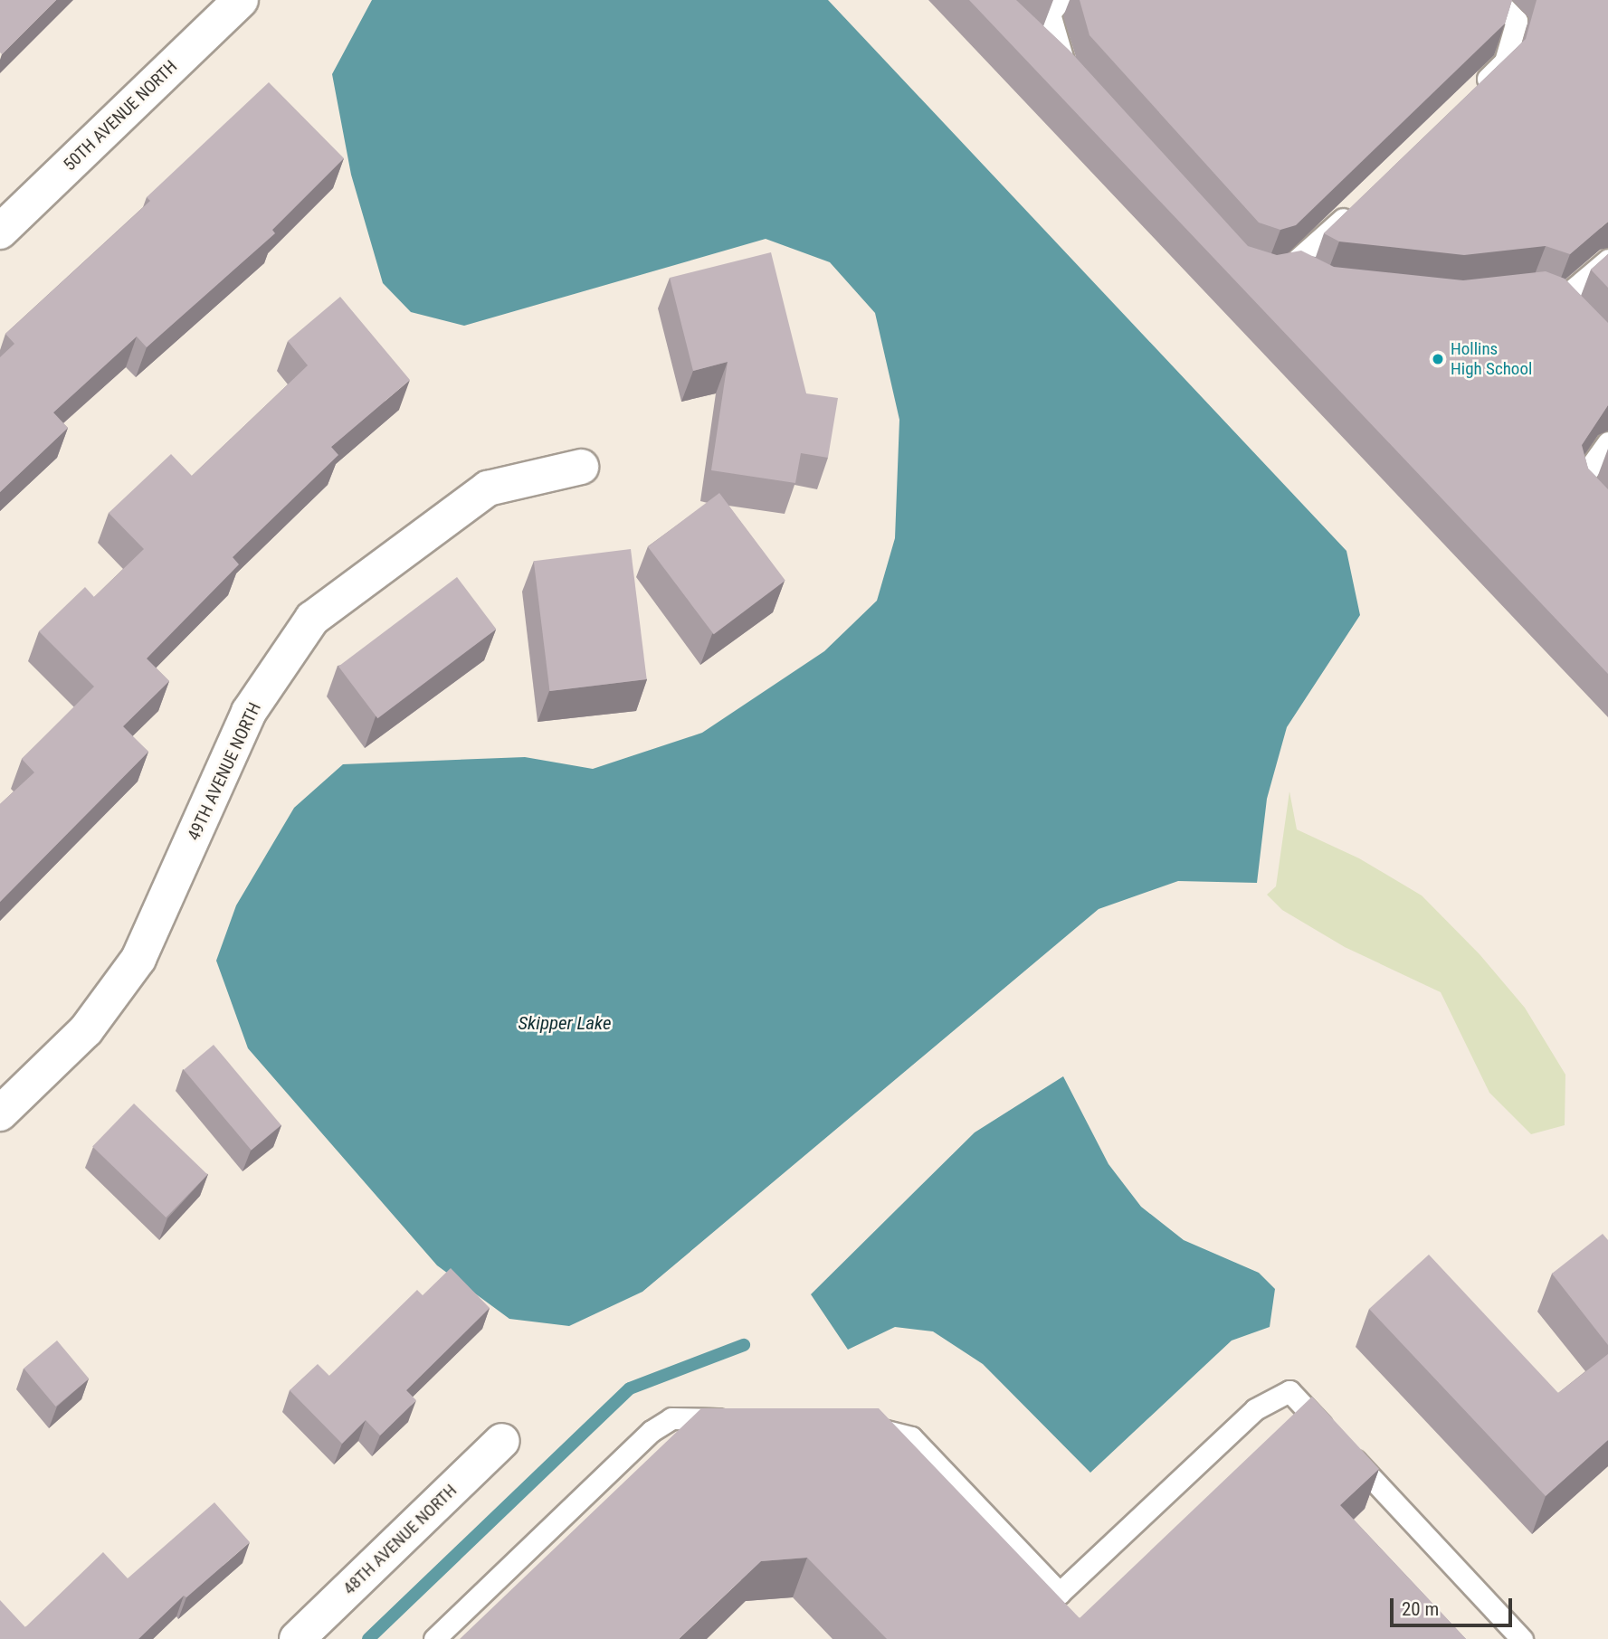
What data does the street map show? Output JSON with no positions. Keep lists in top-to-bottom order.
{
  "streets": {
    "street": ["50TH AVENUE NORTH", "49TH AVENUE NORTH", "48TH AVENUE NORTH"]
  },
  "water": ["Skipper Lake"],
  "places": ["Hollins High School"],
  "scale_bar": "20 m"
}
